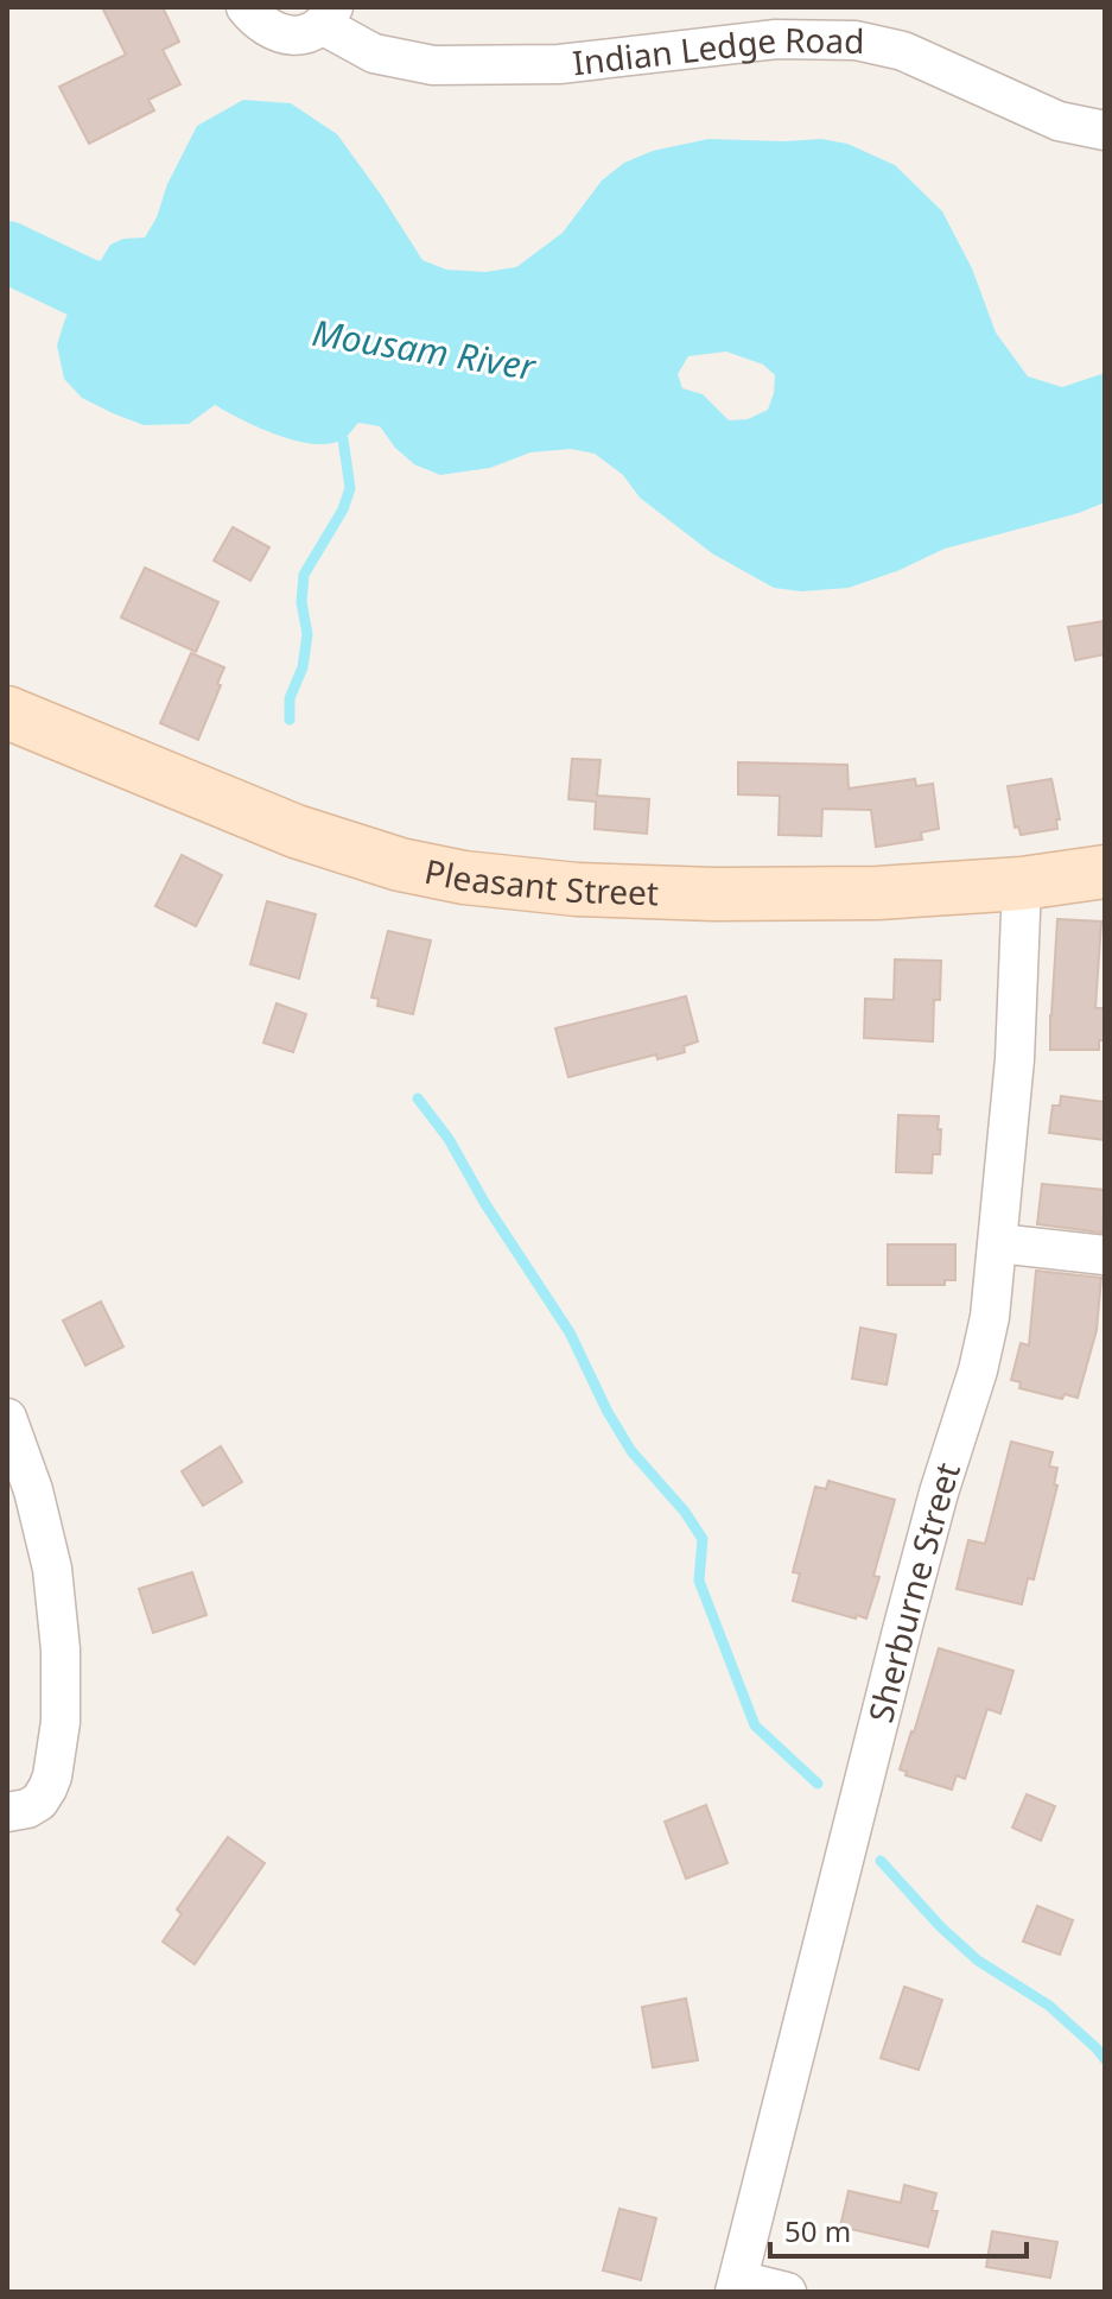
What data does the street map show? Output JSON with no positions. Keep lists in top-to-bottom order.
{
  "streets": {
    "main road": ["Pleasant Street"],
    "street": ["Indian Ledge Road", "Sherburne Street"]
  },
  "crossings": [
    ["Pleasant Street", "Sherburne Street"]
  ],
  "water": ["Mousam River"],
  "scale_bar": "50 m"
}
